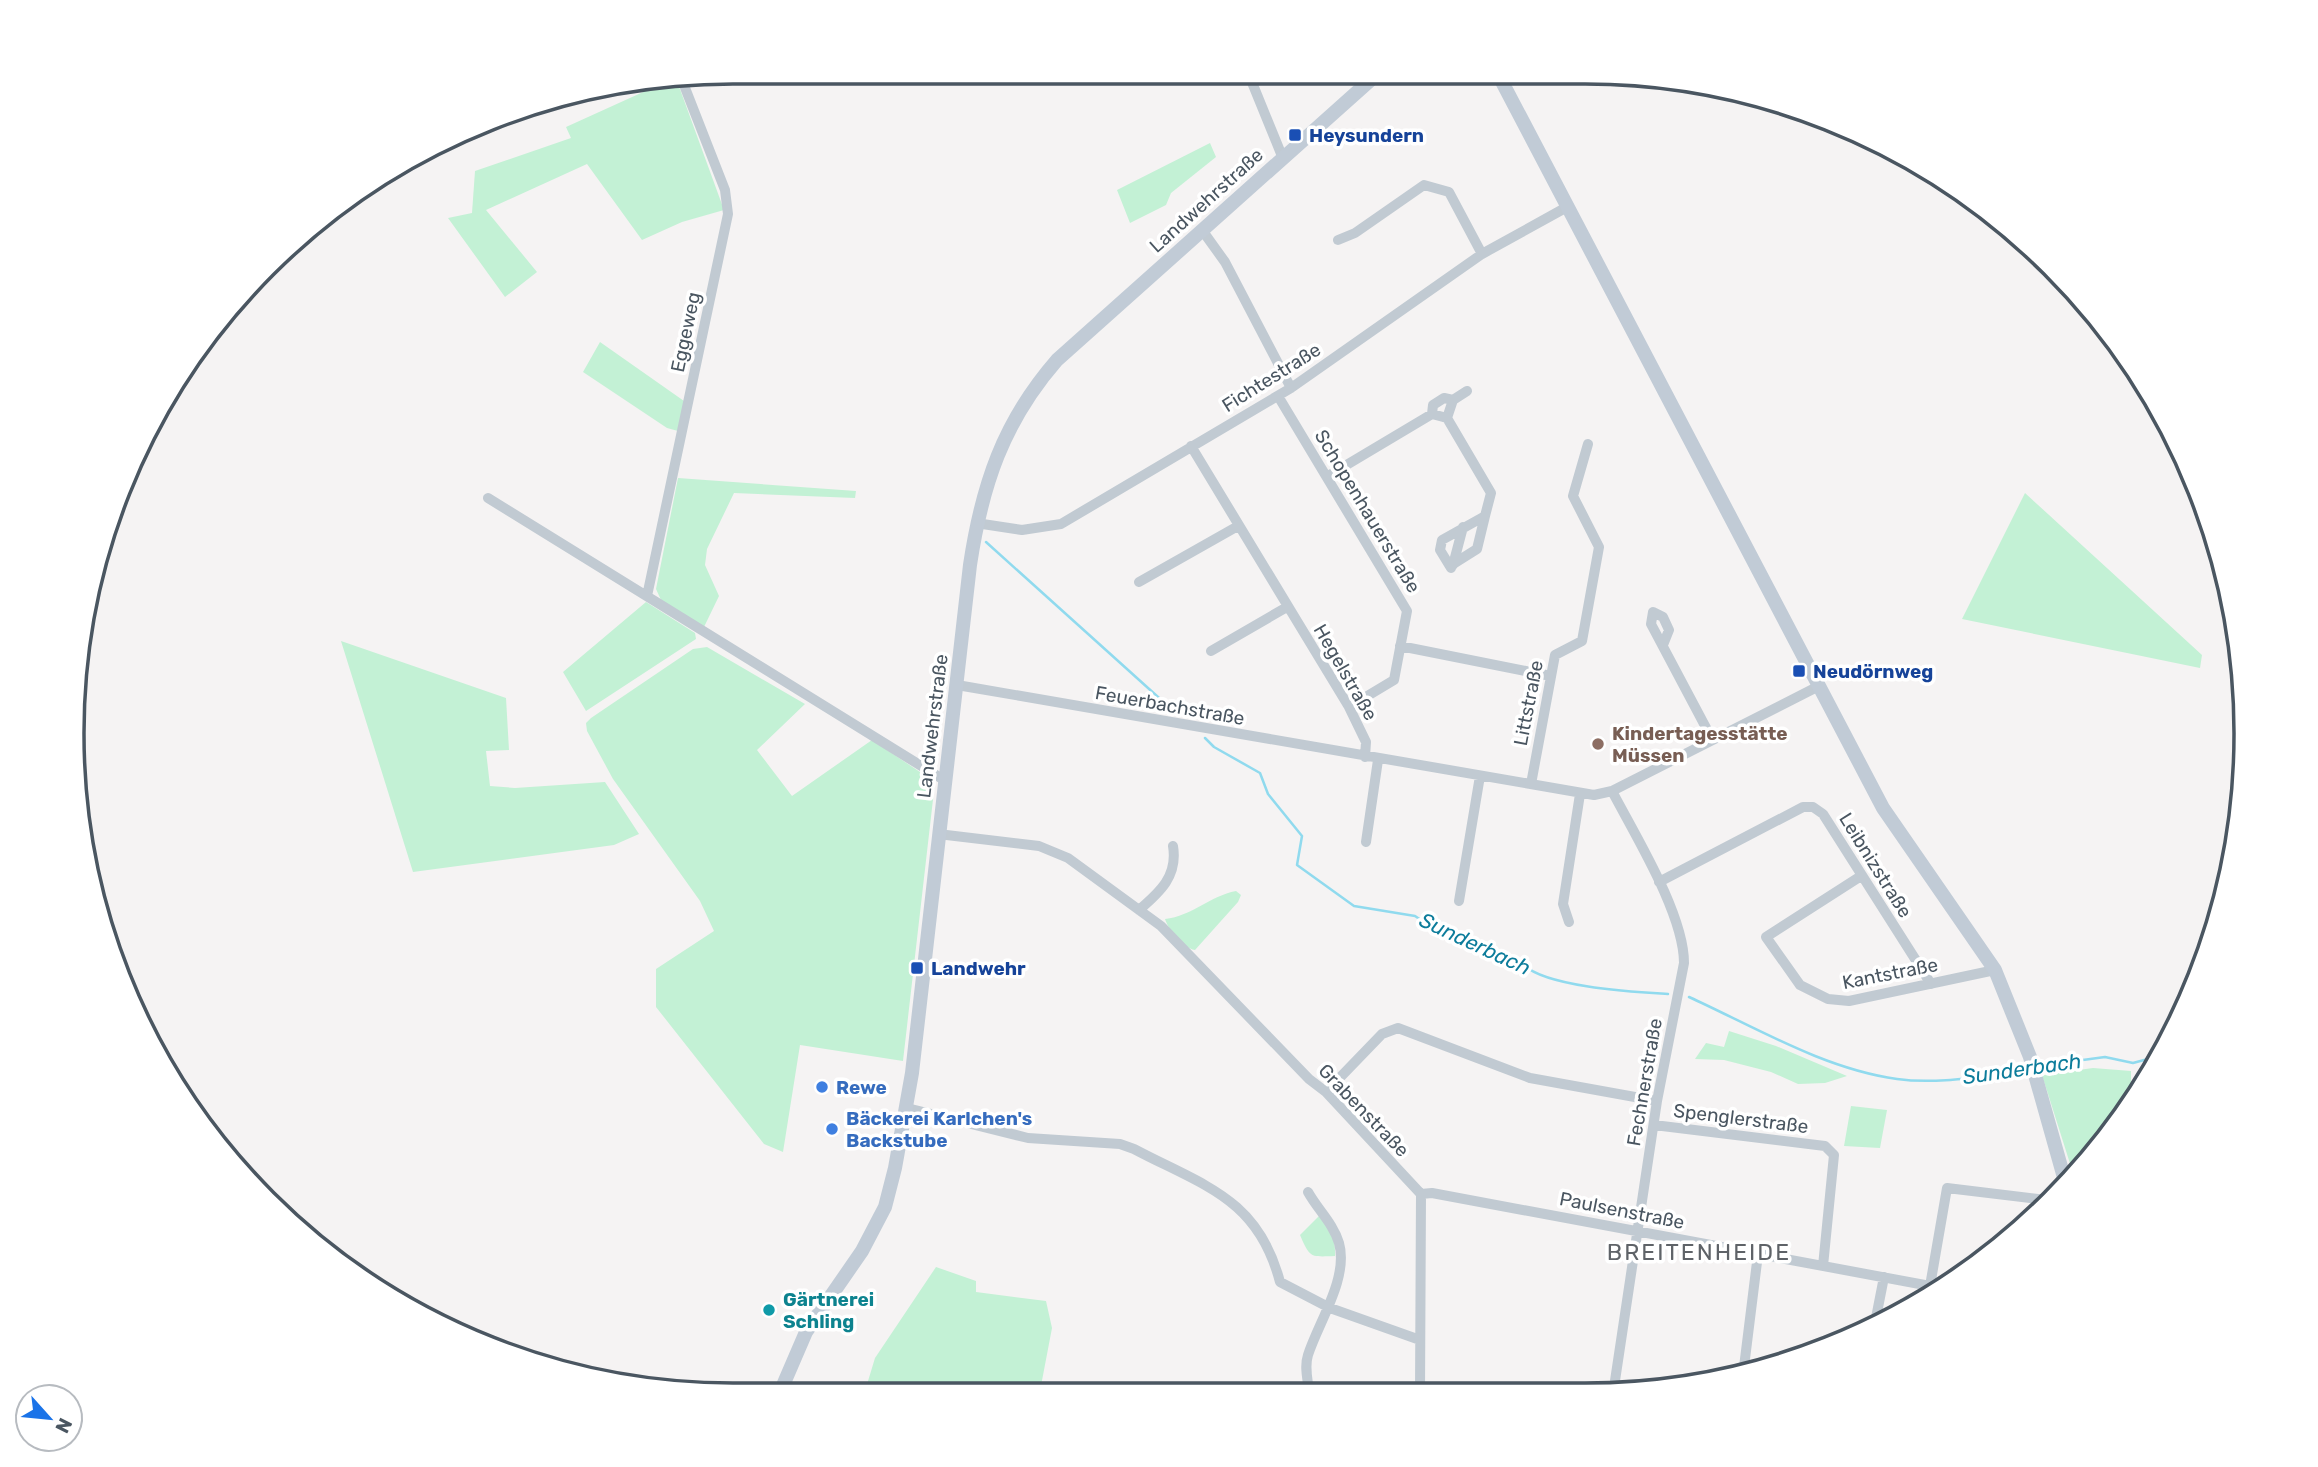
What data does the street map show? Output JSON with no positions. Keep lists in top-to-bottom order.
{
  "streets": {
    "street": [
      "Landwehrstraße",
      "Eggeweg",
      "Fichtestraße",
      "Schopenhauerstraße",
      "Hegelstraße",
      "Littstraße",
      "Feuerbachstraße",
      "Leibnizstraße",
      "Kantstraße",
      "Fechnerstraße",
      "Grabenstraße",
      "Spenglerstraße",
      "Paulsenstraße"
    ]
  },
  "crossings": [
    ["Landwehrstraße", "Fichtestraße"],
    ["Landwehrstraße", "Feuerbachstraße"],
    ["Landwehrstraße", "Grabenstraße"],
    ["Fichtestraße", "Schopenhauerstraße"],
    ["Fichtestraße", "Hegelstraße"],
    ["Schopenhauerstraße", "Hegelstraße"],
    ["Hegelstraße", "Feuerbachstraße"],
    ["Littstraße", "Feuerbachstraße"],
    ["Feuerbachstraße", "Fechnerstraße"],
    ["Leibnizstraße", "Kantstraße"],
    ["Leibnizstraße", "Fechnerstraße"],
    ["Fechnerstraße", "Spenglerstraße"],
    ["Fechnerstraße", "Paulsenstraße"],
    ["Grabenstraße", "Paulsenstraße"],
    ["Spenglerstraße", "Paulsenstraße"]
  ],
  "districts": ["BREITENHEIDE"],
  "water": ["Sunderbach"],
  "places": {
    "transit": ["Heysundern", "Neudörnweg", "Landwehr"],
    "other": [
      "Kindertagesstätte Müssen",
      "Rewe",
      "Bäckerei Karlchen's Backstube",
      "Gärtnerei Schling"
    ]
  },
  "north": "bottom right"
}
